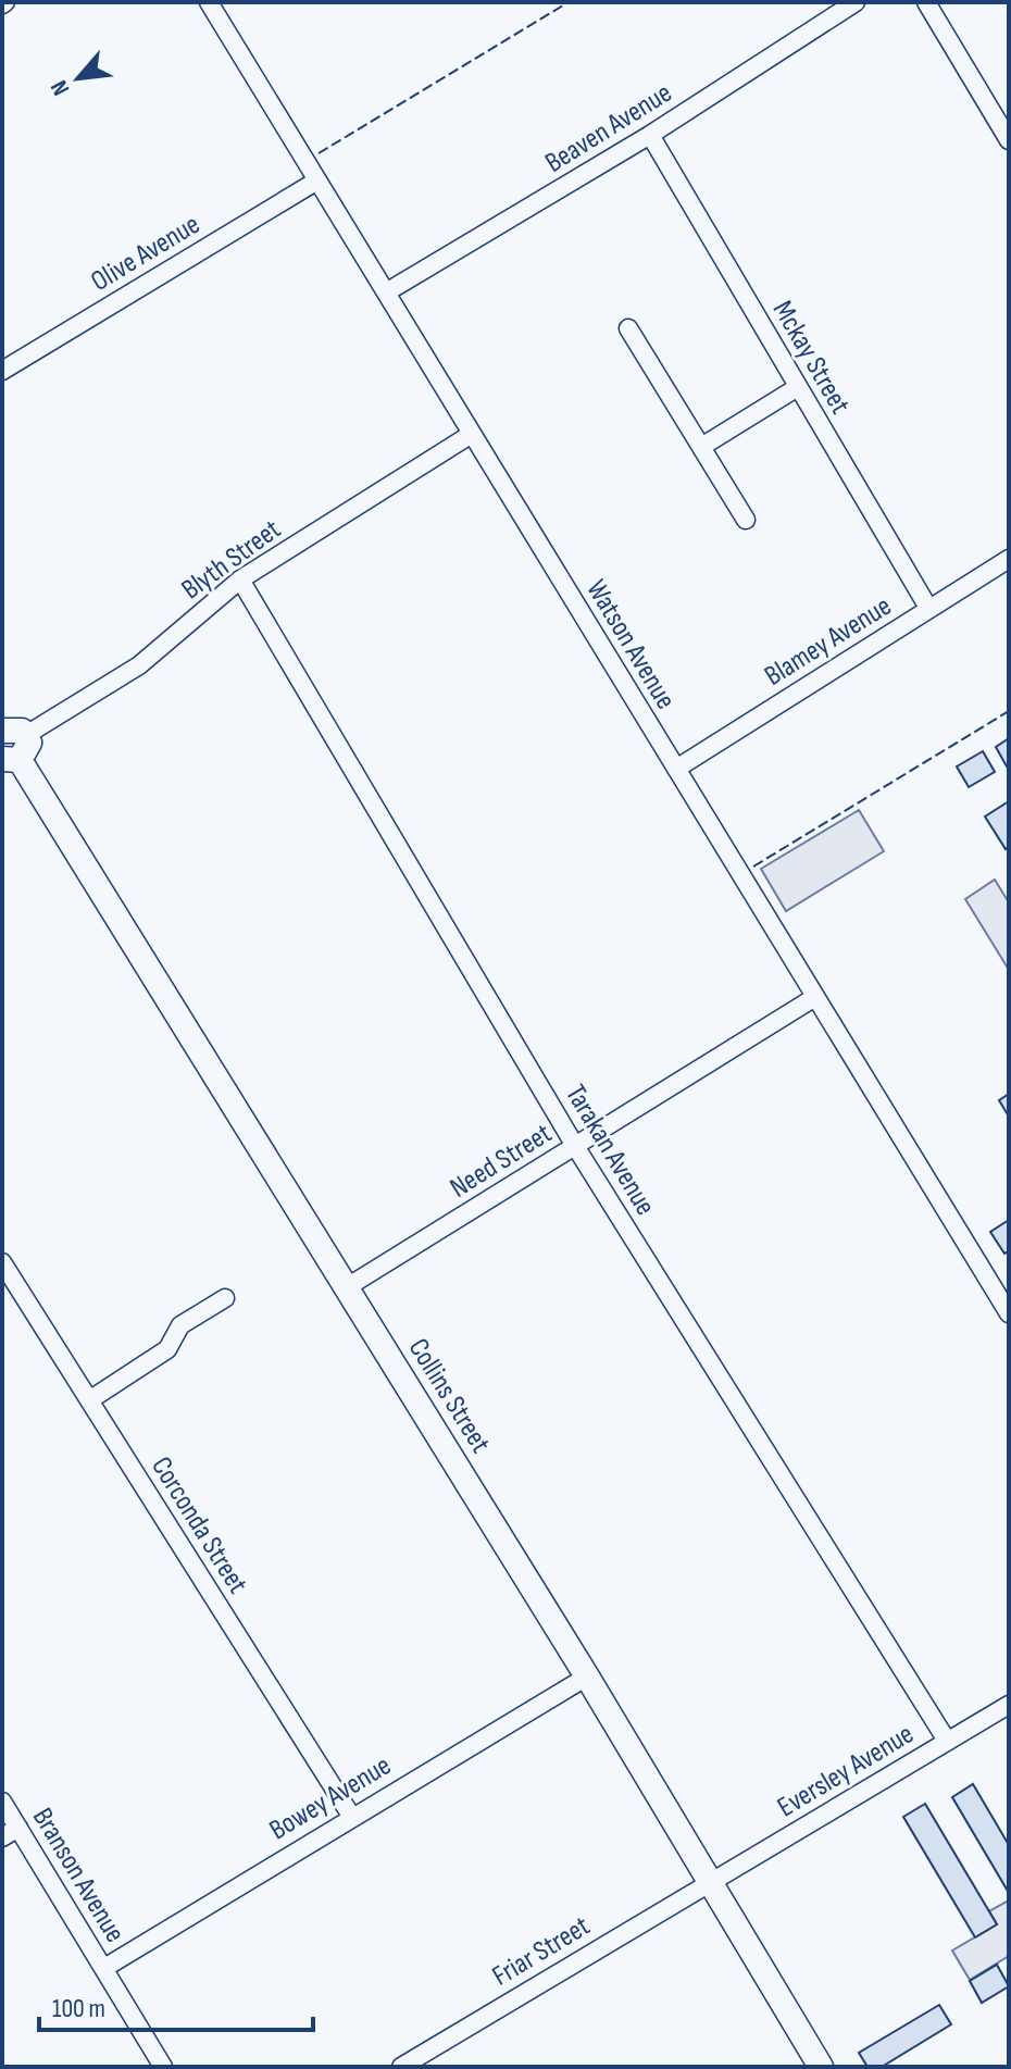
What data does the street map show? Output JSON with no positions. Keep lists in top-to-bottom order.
{
  "streets": {
    "street": [
      "Beaven Avenue",
      "Olive Avenue",
      "Mckay Street",
      "Blyth Street",
      "Blamey Avenue",
      "Watson Avenue",
      "Tarakan Avenue",
      "Need Street",
      "Collins Street",
      "Corconda Street",
      "Eversley Avenue",
      "Bowey Avenue",
      "Branson Avenue",
      "Friar Street"
    ]
  },
  "crossings": [
    ["Beaven Avenue", "Mckay Street"],
    ["Beaven Avenue", "Watson Avenue"],
    ["Olive Avenue", "Watson Avenue"],
    ["Mckay Street", "Blamey Avenue"],
    ["Blyth Street", "Watson Avenue"],
    ["Blyth Street", "Tarakan Avenue"],
    ["Blamey Avenue", "Watson Avenue"],
    ["Watson Avenue", "Need Street"],
    ["Tarakan Avenue", "Need Street"],
    ["Tarakan Avenue", "Eversley Avenue"],
    ["Need Street", "Collins Street"],
    ["Collins Street", "Eversley Avenue"],
    ["Collins Street", "Bowey Avenue"],
    ["Collins Street", "Friar Street"],
    ["Corconda Street", "Bowey Avenue"],
    ["Eversley Avenue", "Friar Street"],
    ["Bowey Avenue", "Branson Avenue"]
  ],
  "scale_bar": "100 m",
  "north": "bottom left"
}
